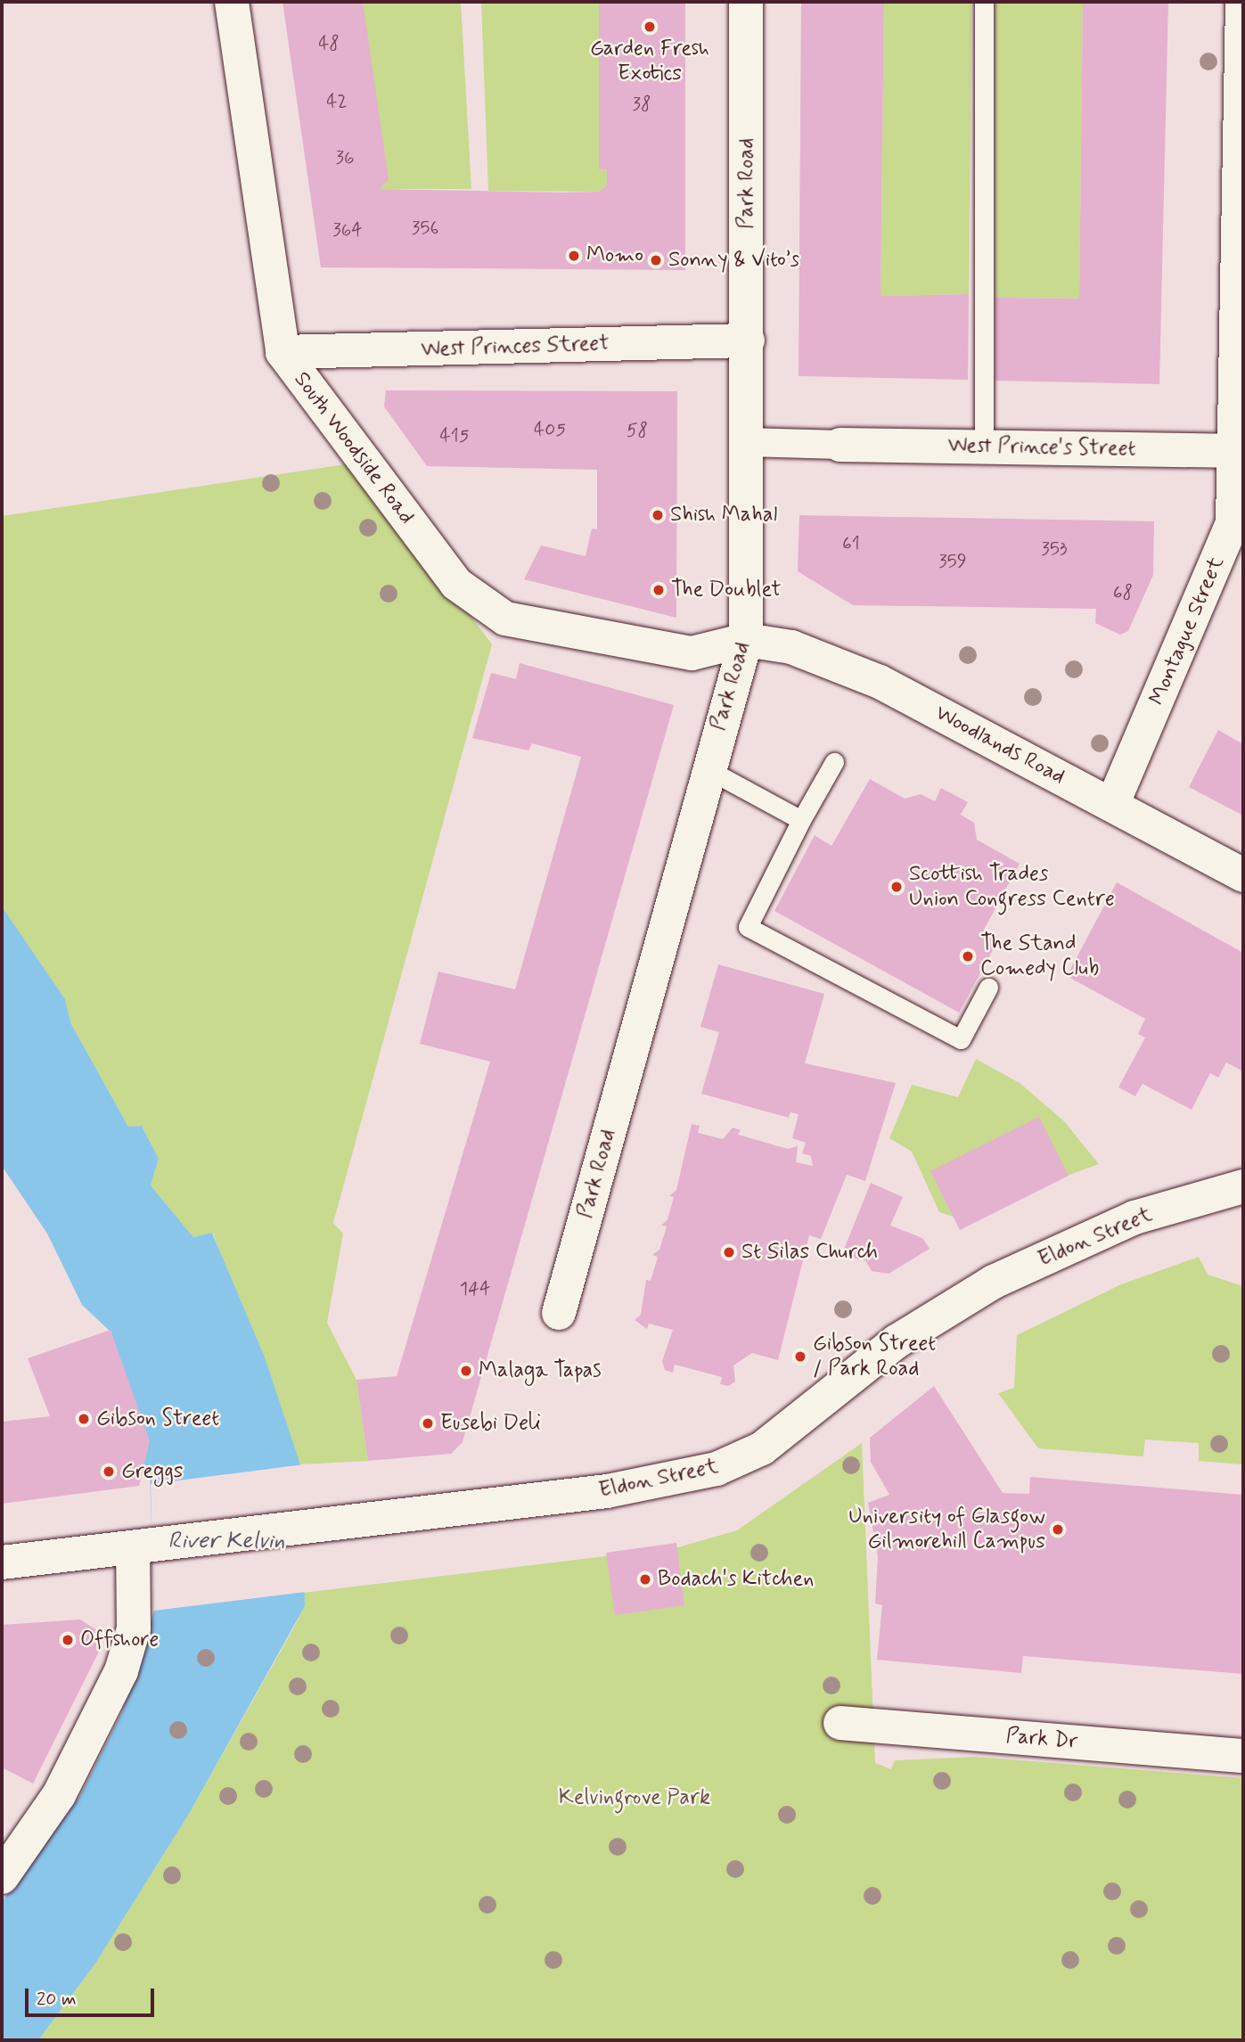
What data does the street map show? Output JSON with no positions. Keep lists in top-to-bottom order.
{
  "streets": {
    "street": [
      "Park Road",
      "West Princes Street",
      "West Prince's Street",
      "South Woodside Road",
      "Montague Street",
      "Woodlands Road",
      "Eldon Street",
      "Park Dr"
    ]
  },
  "crossings": [
    ["Park Road", "West Princes Street"],
    ["Park Road", "South Woodside Road"],
    ["Park Road", "Woodlands Road"],
    ["West Princes Street", "South Woodside Road"],
    ["West Prince's Street", "Montague Street"],
    ["South Woodside Road", "Woodlands Road"],
    ["Montague Street", "Woodlands Road"]
  ],
  "water": ["River Kelvin"],
  "parks": ["Kelvingrove Park"],
  "places": [
    "Garden Fresh Exotics",
    "Momo",
    "Sonny & Vito’s",
    "Shish Mahal",
    "The Doublet",
    "Scottish Trades Union Congress Centre",
    "The Stand Comedy Club",
    "St Silas Church",
    "Gibson Street / Park Road",
    "Malaga Tapas",
    "Gibson Street",
    "Eusebi Deli",
    "Greggs",
    "University of Glasgow Gilmorehill Campus",
    "Bodach's Kitchen",
    "Offshore"
  ],
  "house_numbers": [
    "48",
    "42",
    "38",
    "36",
    "356",
    "364",
    "405",
    "58",
    "415",
    "61",
    "353",
    "359",
    "68",
    "144"
  ],
  "scale_bar": "20 m"
}
